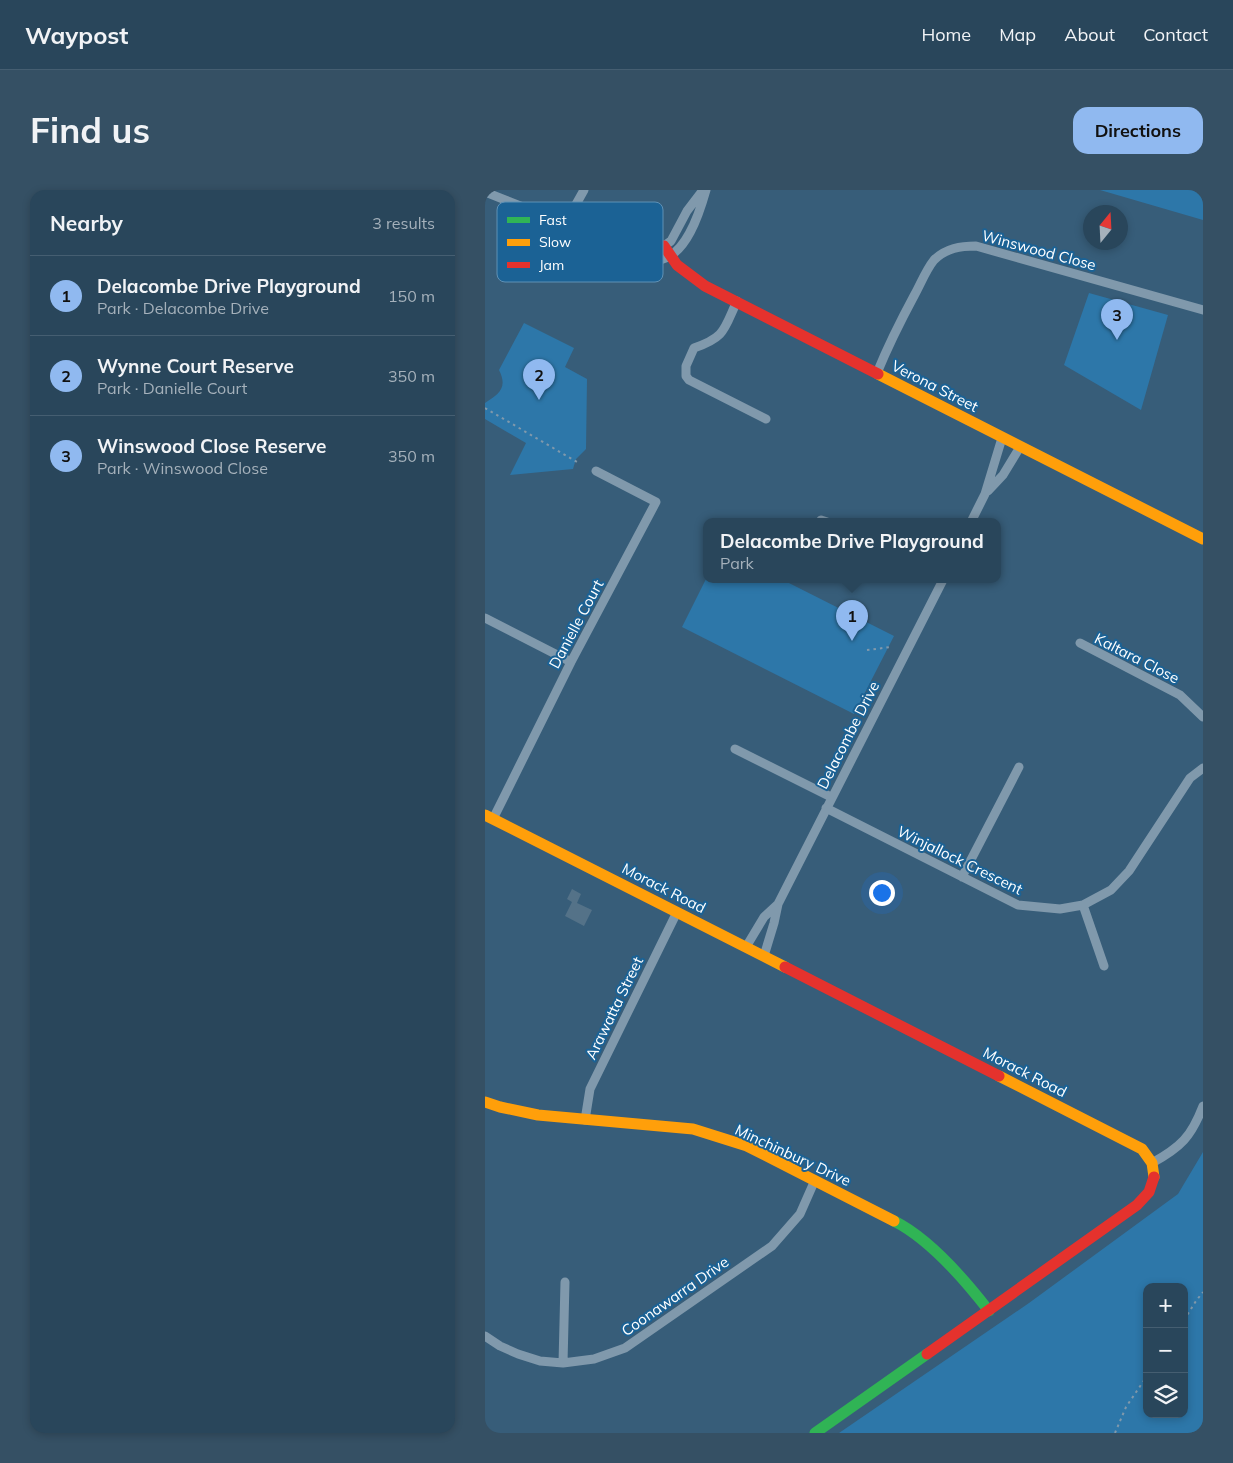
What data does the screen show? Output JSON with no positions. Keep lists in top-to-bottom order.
{
  "streets": {
    "street": [
      "Winswood Close",
      "Verona Street",
      "Danielle Court",
      "Kaltara Close",
      "Delacombe Drive",
      "Winjallock Crescent",
      "Morack Road",
      "Arawatta Street",
      "Minchinbury Drive",
      "Coonawarra Drive"
    ]
  },
  "crossings": [
    ["Winswood Close", "Verona Street"],
    ["Danielle Court", "Morack Road"],
    ["Delacombe Drive", "Winjallock Crescent"],
    ["Delacombe Drive", "Morack Road"],
    ["Morack Road", "Arawatta Street"],
    ["Arawatta Street", "Minchinbury Drive"],
    ["Minchinbury Drive", "Coonawarra Drive"]
  ],
  "legend": ["Fast", "Slow", "Jam"],
  "north": "top",
  "page": {
    "header": "Waypost",
    "nav": [
      "Home",
      "Map",
      "About",
      "Contact"
    ],
    "buttons": "Directions",
    "title": "Find us",
    "heading": ["Nearby", "3 results"],
    "list": [
      {
        "mark": "1",
        "name": "Delacombe Drive Playground",
        "note": "Park · Delacombe Drive",
        "value": "150 m"
      },
      {
        "mark": "2",
        "name": "Wynne Court Reserve",
        "note": "Park · Danielle Court",
        "value": "350 m"
      },
      {
        "mark": "3",
        "name": "Winswood Close Reserve",
        "note": "Park · Winswood Close",
        "value": "350 m"
      }
    ],
    "pins": ["3", "2", "1"],
    "popup": ["Delacombe Drive Playground", "Park"],
    "map_buttons": ["+", "−"]
  }
}
